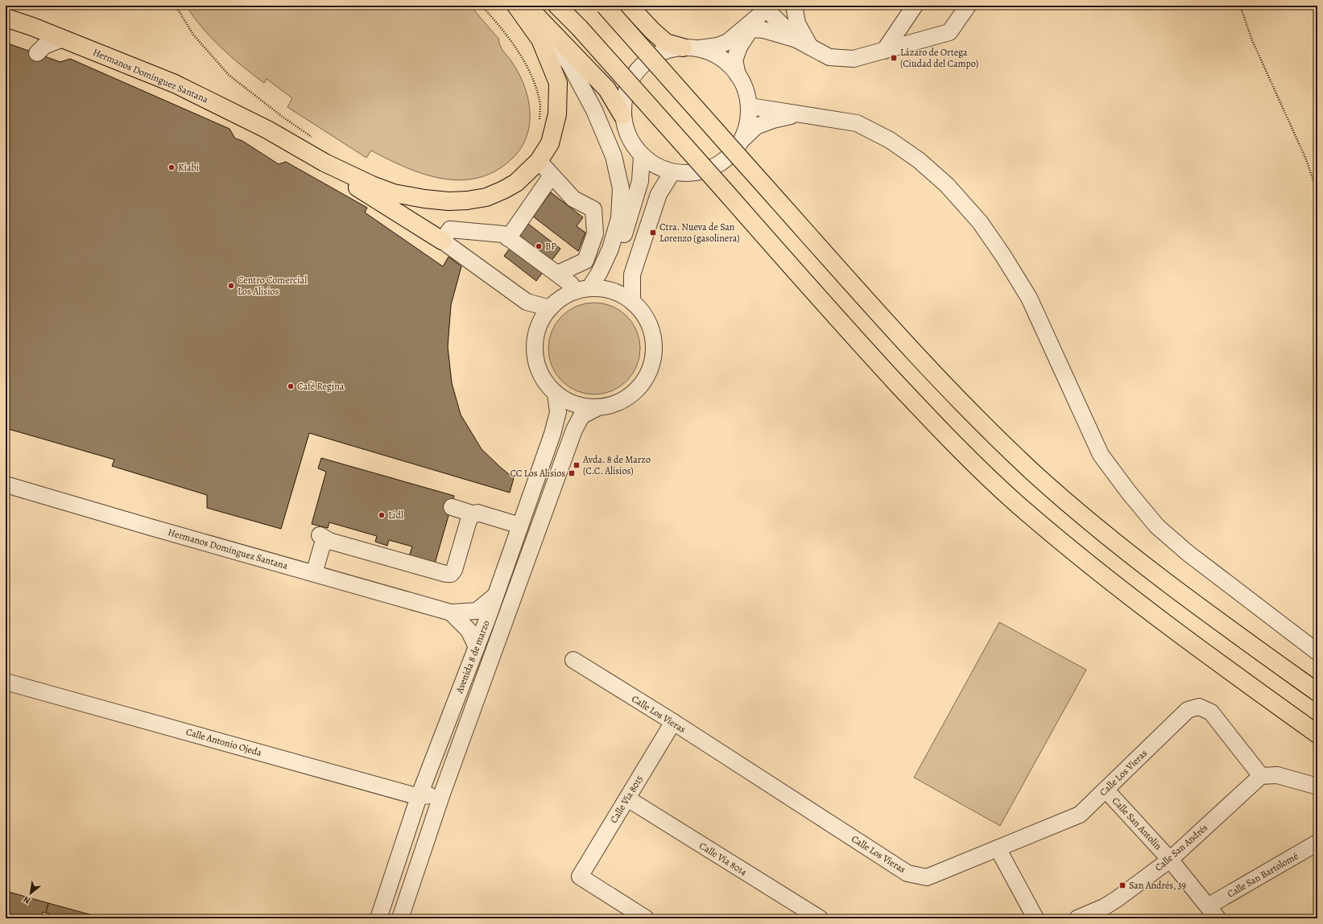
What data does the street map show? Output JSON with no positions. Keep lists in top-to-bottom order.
{
  "streets": {
    "main road": ["Hermanos Domínguez Santana"],
    "street": [
      "Avenida 8 de marzo",
      "Calle Los Vieras",
      "Calle Antonio Ojeda",
      "Calle Vía 8015",
      "Calle San Antolín",
      "Calle San Andrés",
      "Calle Vía 8014",
      "Calle San Bartolomé"
    ]
  },
  "crossings": [
    ["Hermanos Domínguez Santana", "Avenida 8 de marzo"],
    ["Avenida 8 de marzo", "Calle Antonio Ojeda"],
    ["Calle Los Vieras", "Calle Vía 8015"],
    ["Calle Los Vieras", "Calle San Antolín"],
    ["Calle Los Vieras", "Calle San Andrés"],
    ["Calle Vía 8015", "Calle Vía 8014"],
    ["Calle San Antolín", "Calle San Andrés"],
    ["Calle San Antolín", "Calle San Bartolomé"]
  ],
  "places": {
    "transit": [
      "Lázaro de Ortega (Ciudad del Campo)",
      "Ctra. Nueva de San Lorenzo (gasolinera)",
      "Avda. 8 de Marzo (C.C. Alisios)",
      "CC Los Alisios",
      "San Andrés, 39"
    ],
    "other": [
      "Kiabi",
      "BP",
      "Centro Comercial Los Alisios",
      "Café Regina",
      "Lidl"
    ]
  },
  "north": "bottom left"
}
